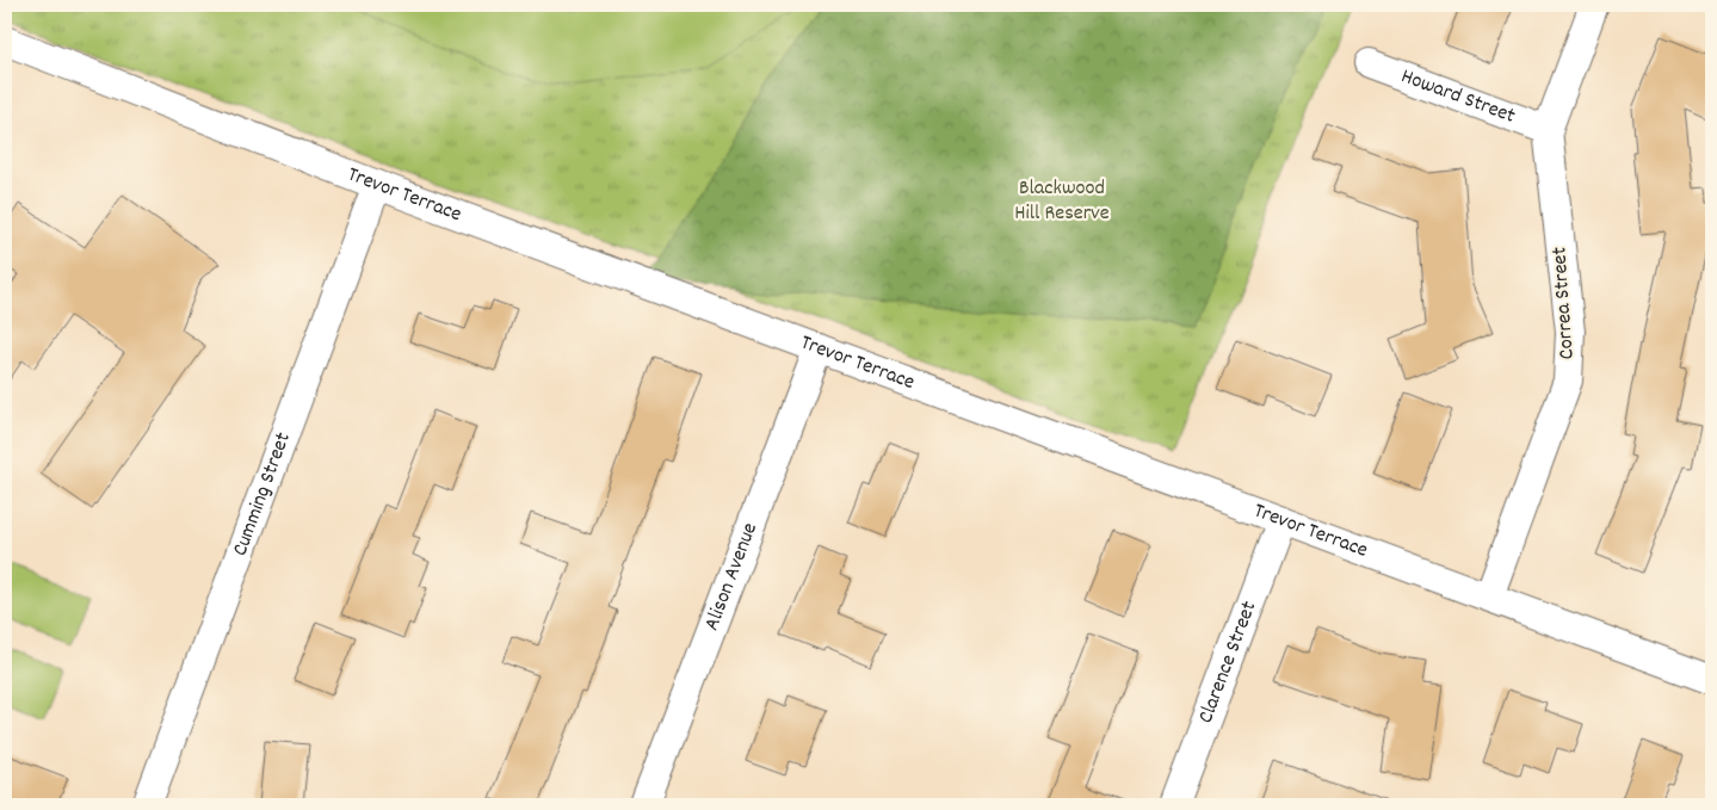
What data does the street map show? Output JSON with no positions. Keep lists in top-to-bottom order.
{
  "streets": {
    "street": [
      "Howard Street",
      "Trevor Terrace",
      "Correa Street",
      "Cumming Street",
      "Alison Avenue",
      "Clarence Street"
    ]
  },
  "crossings": [
    ["Howard Street", "Correa Street"],
    ["Trevor Terrace", "Correa Street"],
    ["Trevor Terrace", "Cumming Street"],
    ["Trevor Terrace", "Alison Avenue"],
    ["Trevor Terrace", "Clarence Street"]
  ],
  "parks": ["Blackwood Hill Reserve"]
}
